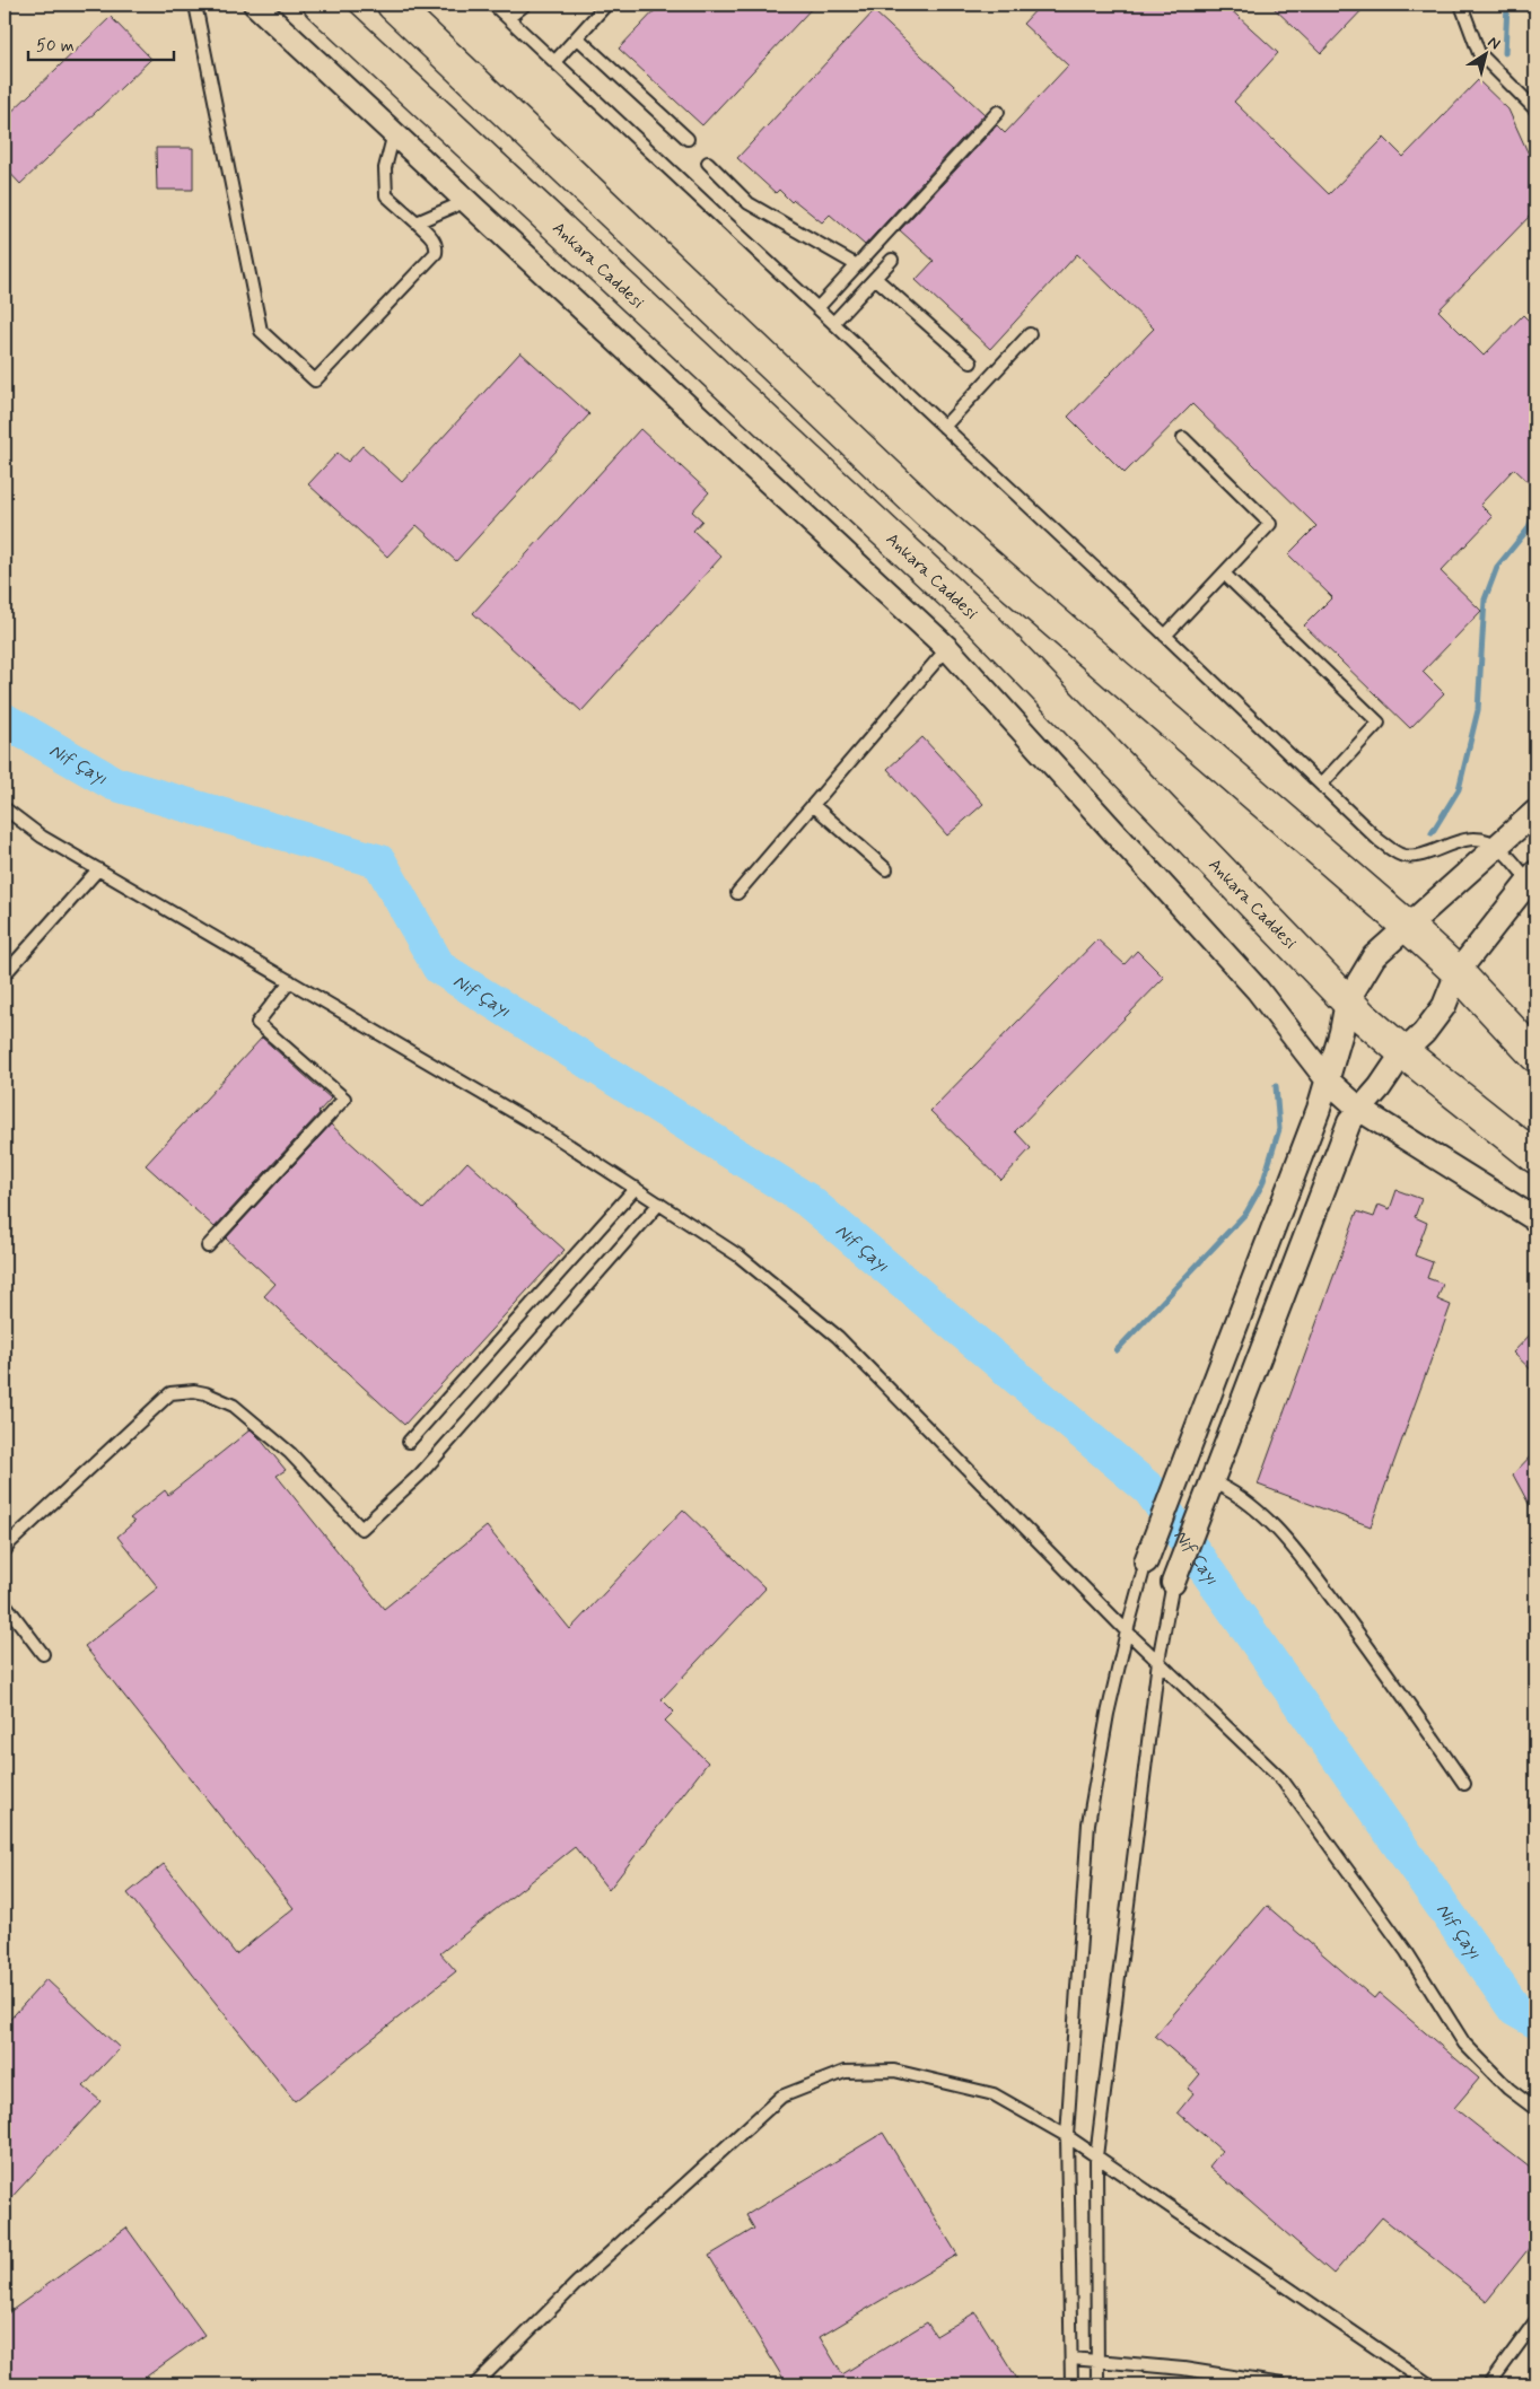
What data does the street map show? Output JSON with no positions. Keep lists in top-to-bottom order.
{
  "streets": {
    "highway": ["Ankara Caddesi"]
  },
  "water": ["Nif Çayı"],
  "scale_bar": "50 m",
  "north": "top right"
}
